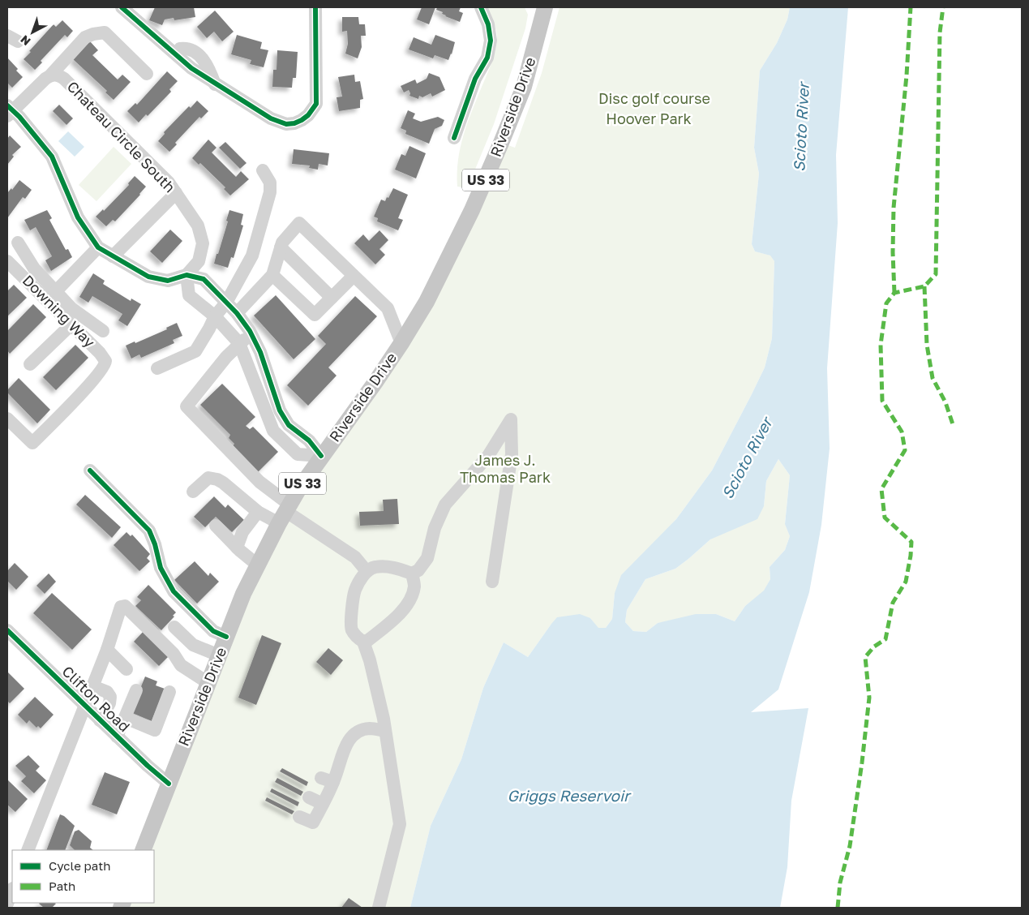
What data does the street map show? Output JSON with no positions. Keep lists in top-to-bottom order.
{
  "streets": {
    "main road": ["Riverside Drive", "US 33"],
    "street": ["Chateau Circle South", "Downing Way", "Clifton Road"]
  },
  "crossings": [
    ["Riverside Drive", "Clifton Road"]
  ],
  "water": ["Scioto River", "Griggs Reservoir"],
  "parks": ["Disc golf course", "Hoover Park", "James J. Thomas Park"],
  "legend": ["Cycle path", "Path"],
  "north": "bottom left"
}
